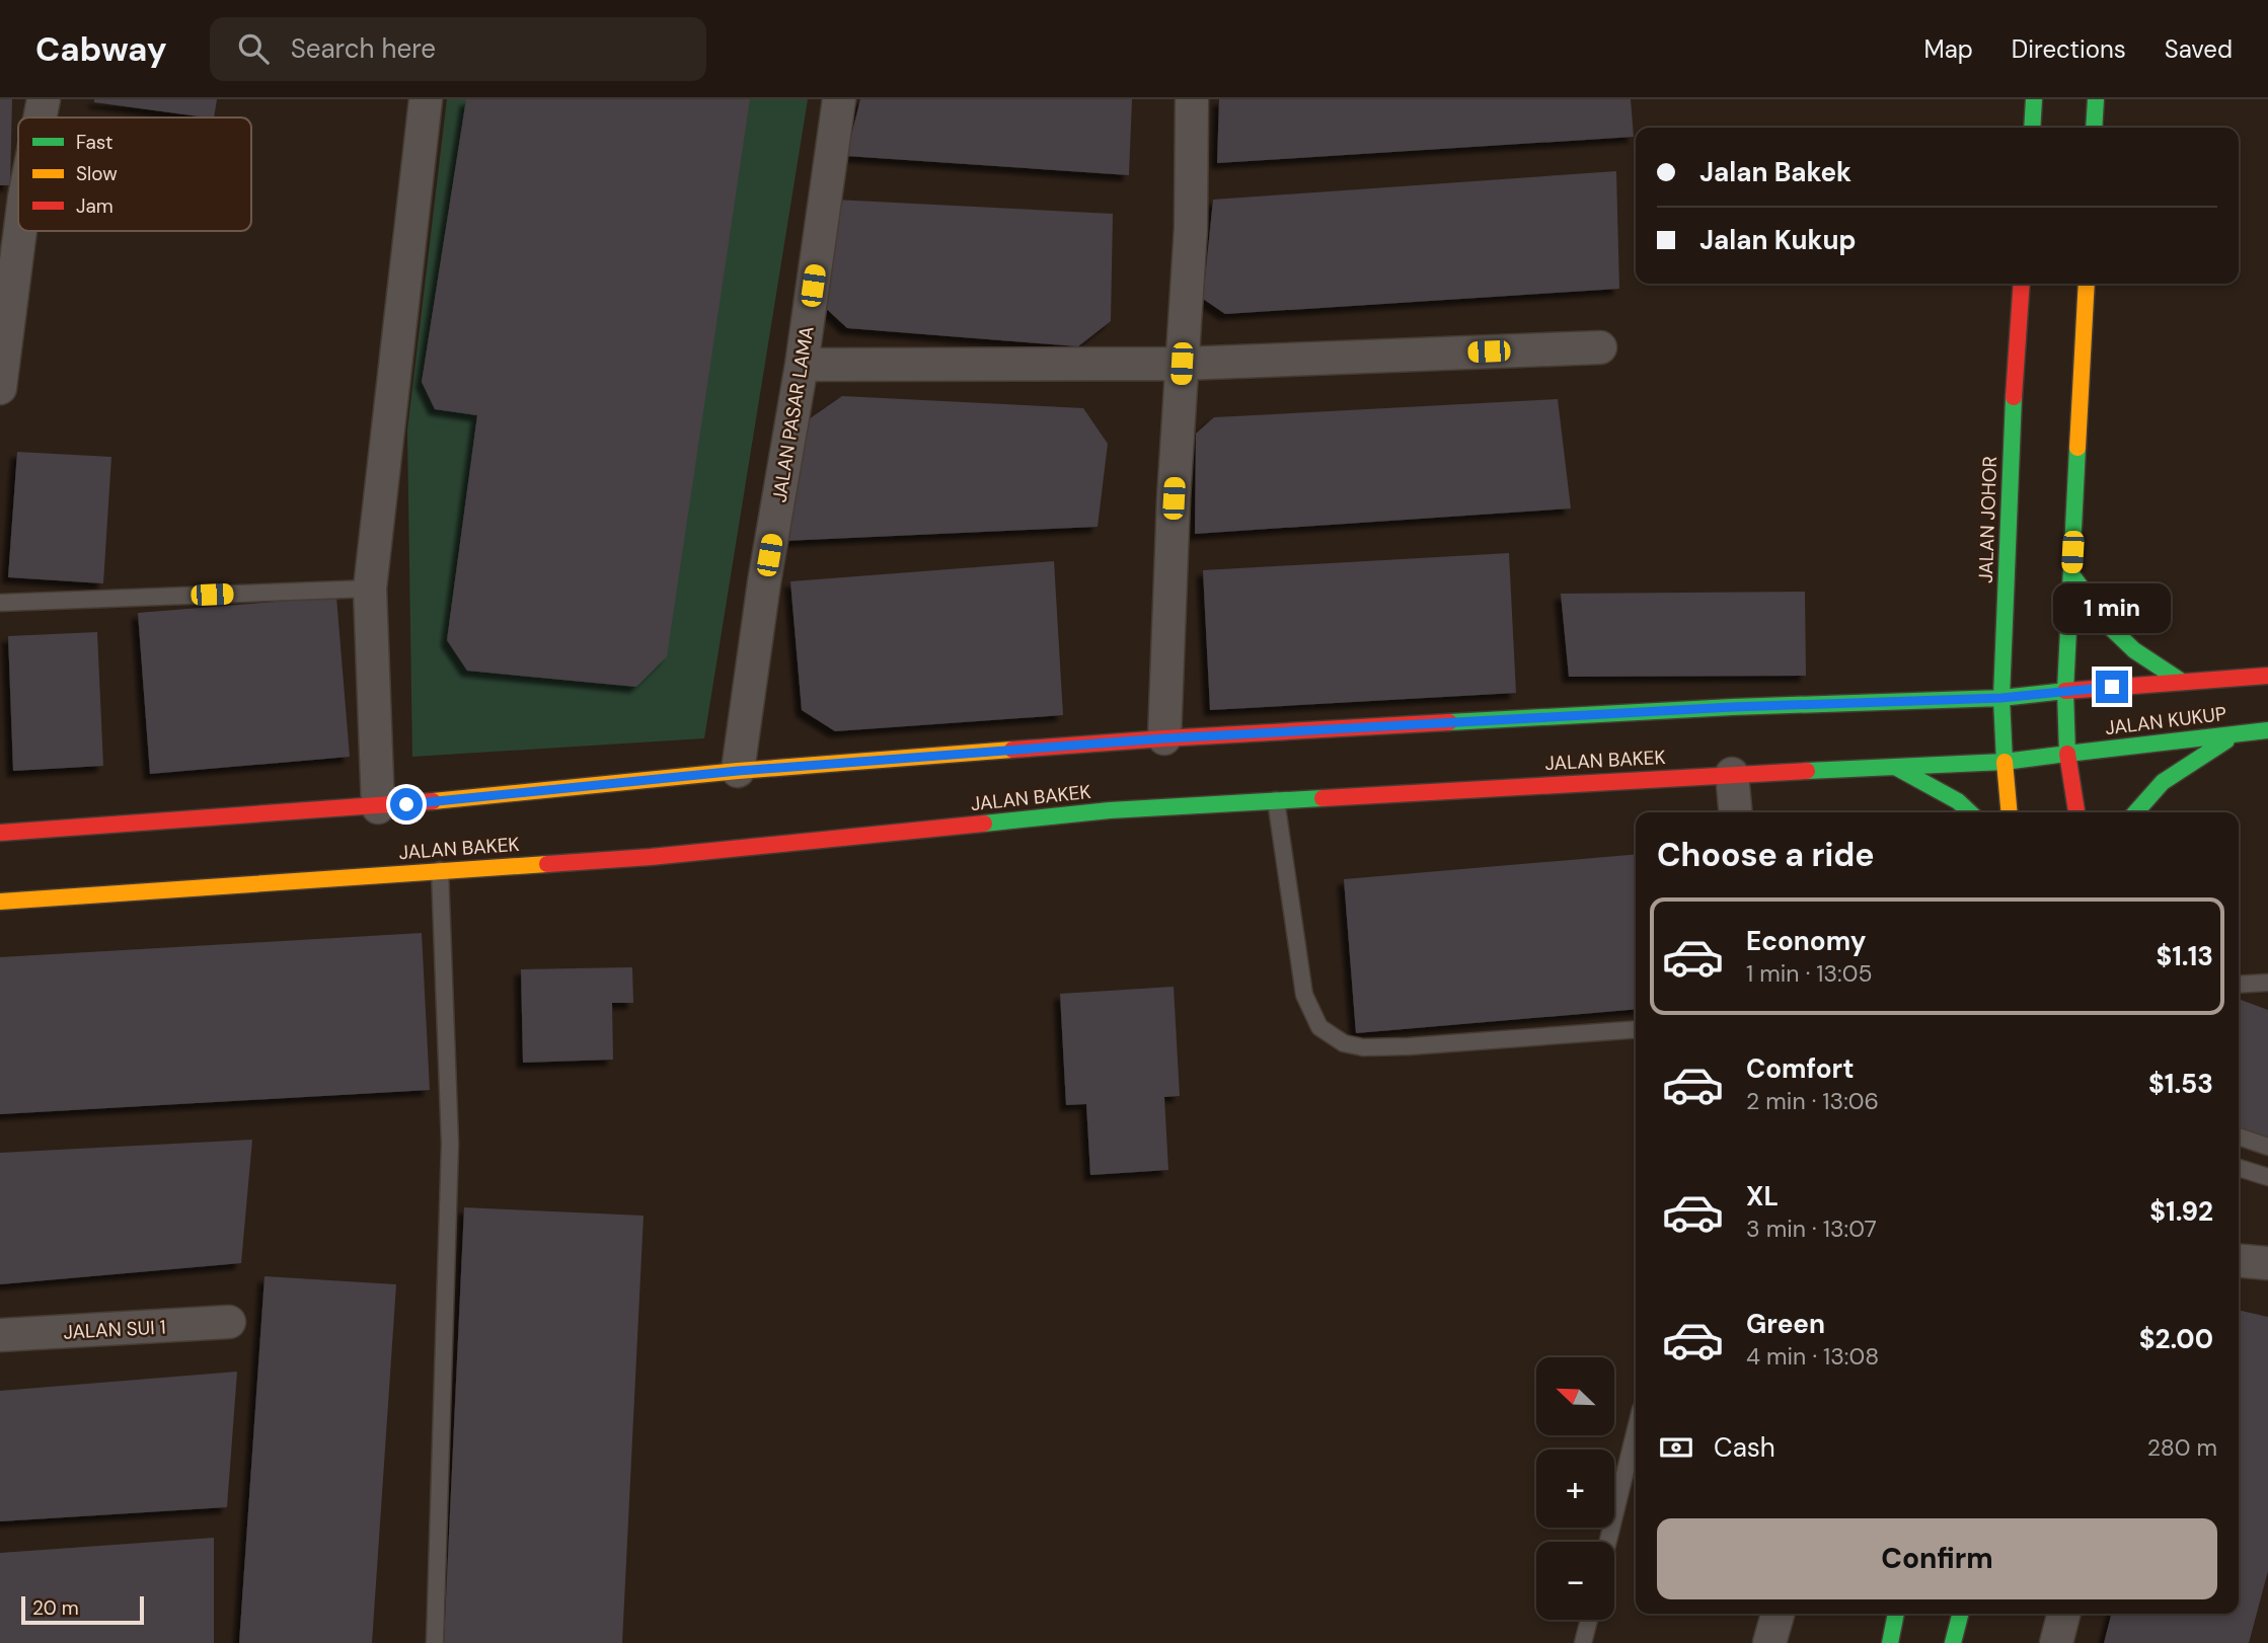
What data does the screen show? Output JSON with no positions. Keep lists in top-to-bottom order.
{
  "streets": {
    "main road": ["JALAN JOHOR", "JALAN KUKUP", "JALAN BAKEK"],
    "street": ["JALAN PASAR LAMA", "JALAN SUI 1"]
  },
  "crossings": [
    ["JALAN JOHOR", "JALAN BAKEK"],
    ["JALAN KUKUP", "JALAN BAKEK"]
  ],
  "legend": ["Fast", "Slow", "Jam"],
  "scale_bar": "20 m",
  "north": "top left",
  "page": {
    "header": "Cabway",
    "search": "Search here",
    "nav": ["Map", "Directions", "Saved"],
    "banner": ["Jalan Bakek", "Jalan Kukup"],
    "bubble": "1 min",
    "heading": "Choose a ride",
    "list": [
      {
        "name": "Economy",
        "note": "1 min · 13:05",
        "value": "$1.13"
      },
      {
        "name": "Comfort",
        "note": "2 min · 13:06",
        "value": "$1.53"
      },
      {
        "name": "XL",
        "note": "3 min · 13:07",
        "value": "$1.92"
      },
      {
        "name": "Green",
        "note": "4 min · 13:08",
        "value": "$2.00"
      }
    ],
    "map_buttons": ["+", "−"],
    "pay": ["Cash", "280 m"],
    "buttons": "Confirm",
    "scale": "20 m"
  }
}
